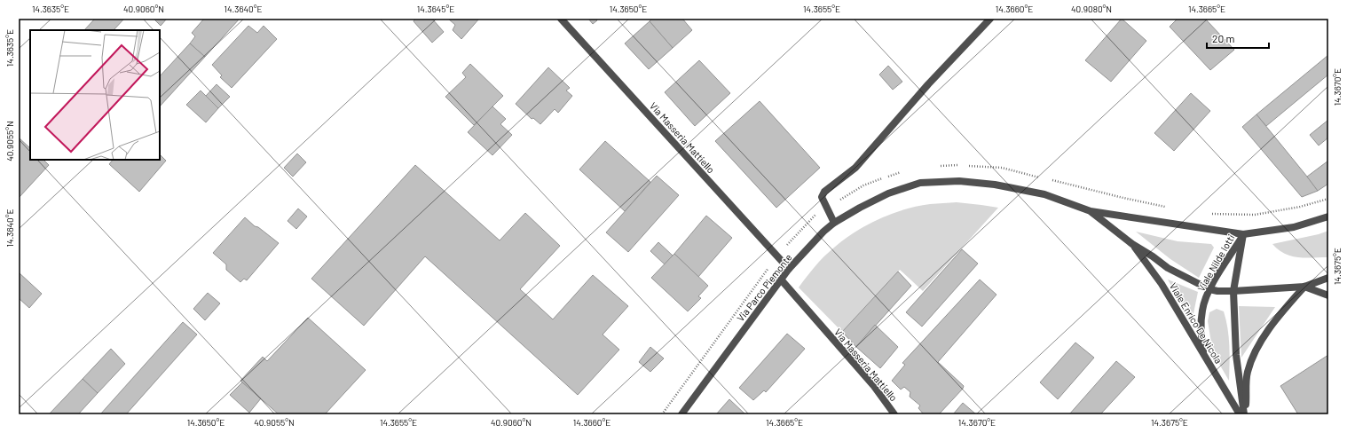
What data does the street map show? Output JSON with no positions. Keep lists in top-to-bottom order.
{
  "streets": {
    "street": [
      "Via Masseria Mattiello",
      "Viale Nilde Iotti",
      "Via Parco Piemonte",
      "Viale Enrico De Nicola"
    ]
  },
  "crossings": [
    ["Via Masseria Mattiello", "Via Parco Piemonte"],
    ["Viale Nilde Iotti", "Viale Enrico De Nicola"],
    ["Via Parco Piemonte", "Viale Enrico De Nicola"]
  ],
  "scale_bar": "20 m",
  "coordinates": [
    "14.3635°E",
    "40.9060°N",
    "14.3640°E",
    "14.3645°E",
    "14.3650°E",
    "14.3655°E",
    "14.3660°E",
    "40.9080°N",
    "14.3665°E",
    "14.3670°E",
    "40.9055°N",
    "14.3675°E"
  ]
}
